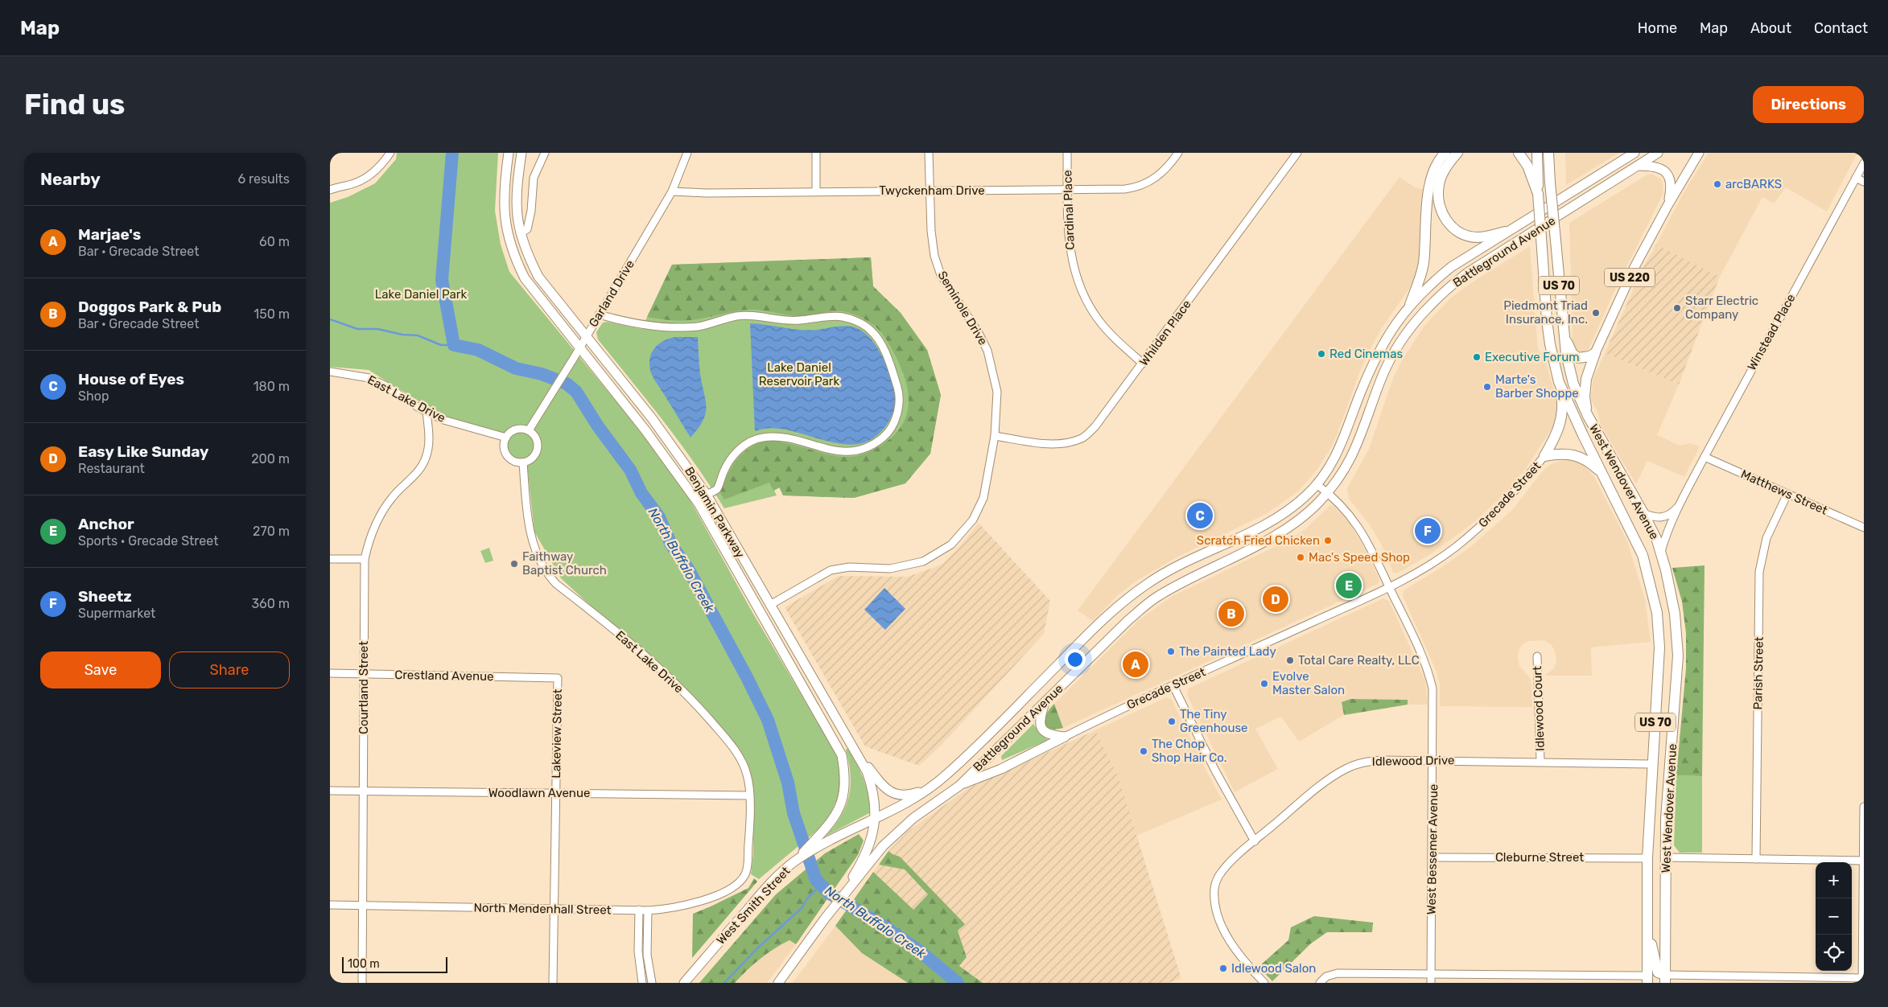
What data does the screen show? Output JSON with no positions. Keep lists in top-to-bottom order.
{
  "streets": {
    "highway": ["US 220", "US 70", "West Wendover Avenue"],
    "main road": ["Battleground Avenue", "Benjamin Parkway", "West Smith Street"],
    "street": [
      "Twyckenham Drive",
      "Cardinal Place",
      "Garland Drive",
      "Seminole Drive",
      "Winstead Place",
      "Whilden Place",
      "East Lake Drive",
      "Matthews Street",
      "Grecade Street",
      "Parish Street",
      "Crestland Avenue",
      "Courtland Street",
      "Idlewood Court",
      "Lakeview Street",
      "Idlewood Drive",
      "Woodlawn Avenue",
      "West Bessemer Avenue",
      "Cleburne Street",
      "North Mendenhall Street"
    ]
  },
  "crossings": [
    ["Twyckenham Drive", "Cardinal Place"],
    ["Twyckenham Drive", "Garland Drive"],
    ["Twyckenham Drive", "Seminole Drive"],
    ["Cardinal Place", "Whilden Place"],
    ["Battleground Avenue", "Benjamin Parkway"],
    ["Battleground Avenue", "West Bessemer Avenue"],
    ["Battleground Avenue", "West Smith Street"],
    ["US 220", "West Wendover Avenue"],
    ["Garland Drive", "East Lake Drive"],
    ["Garland Drive", "Benjamin Parkway"],
    ["Seminole Drive", "Whilden Place"],
    ["Seminole Drive", "Benjamin Parkway"],
    ["Winstead Place", "West Wendover Avenue"],
    ["Winstead Place", "Matthews Street"],
    ["East Lake Drive", "Courtland Street"],
    ["East Lake Drive", "Woodlawn Avenue"],
    ["East Lake Drive", "North Mendenhall Street"],
    ["West Wendover Avenue", "Idlewood Drive"],
    ["West Wendover Avenue", "Cleburne Street"],
    ["Matthews Street", "Parish Street"],
    ["Grecade Street", "West Bessemer Avenue"],
    ["Benjamin Parkway", "West Smith Street"],
    ["Crestland Avenue", "Courtland Street"],
    ["Crestland Avenue", "Lakeview Street"],
    ["Courtland Street", "Woodlawn Avenue"],
    ["Courtland Street", "North Mendenhall Street"],
    ["Idlewood Court", "Idlewood Drive"],
    ["Lakeview Street", "Woodlawn Avenue"],
    ["Lakeview Street", "North Mendenhall Street"],
    ["Idlewood Drive", "West Bessemer Avenue"],
    ["West Bessemer Avenue", "Cleburne Street"]
  ],
  "water": ["North Buffalo Creek"],
  "parks": ["Lake Daniel Park", "Lake Daniel Reservoir Park"],
  "places": [
    "arcBARKS",
    "Starr Electric Company",
    "Piedmont Triad Insurance, Inc.",
    "Red Cinemas",
    "Executive Forum",
    "Marte's Barber Shoppe",
    "Scratch Fried Chicken",
    "Mac's Speed Shop",
    "Faithway Baptist Church",
    "The Painted Lady",
    "Total Care Realty, LLC",
    "Evolve Master Salon",
    "The Tiny Greenhouse",
    "The Chop Shop Hair Co.",
    "Idlewood Salon"
  ],
  "scale_bar": "100 m",
  "page": {
    "header": "Map",
    "nav": [
      "Home",
      "Map",
      "About",
      "Contact"
    ],
    "buttons": [
      "Directions",
      ["Save", "Share"]
    ],
    "title": "Find us",
    "heading": ["Nearby", "6 results"],
    "list": [
      {
        "mark": "A",
        "name": "Marjae's",
        "note": "Bar · Grecade Street",
        "value": "60 m"
      },
      {
        "mark": "B",
        "name": "Doggos Park & Pub",
        "note": "Bar · Grecade Street",
        "value": "150 m"
      },
      {
        "mark": "C",
        "name": "House of Eyes",
        "note": "Shop",
        "value": "180 m"
      },
      {
        "mark": "D",
        "name": "Easy Like Sunday",
        "note": "Restaurant",
        "value": "200 m"
      },
      {
        "mark": "E",
        "name": "Anchor",
        "note": "Sports · Grecade Street",
        "value": "270 m"
      },
      {
        "mark": "F",
        "name": "Sheetz",
        "note": "Supermarket",
        "value": "360 m"
      }
    ],
    "pins": [
      "C",
      "F",
      "E",
      "D",
      "B",
      "A"
    ],
    "map_buttons": ["+", "−"],
    "scale": "100 m"
  }
}
